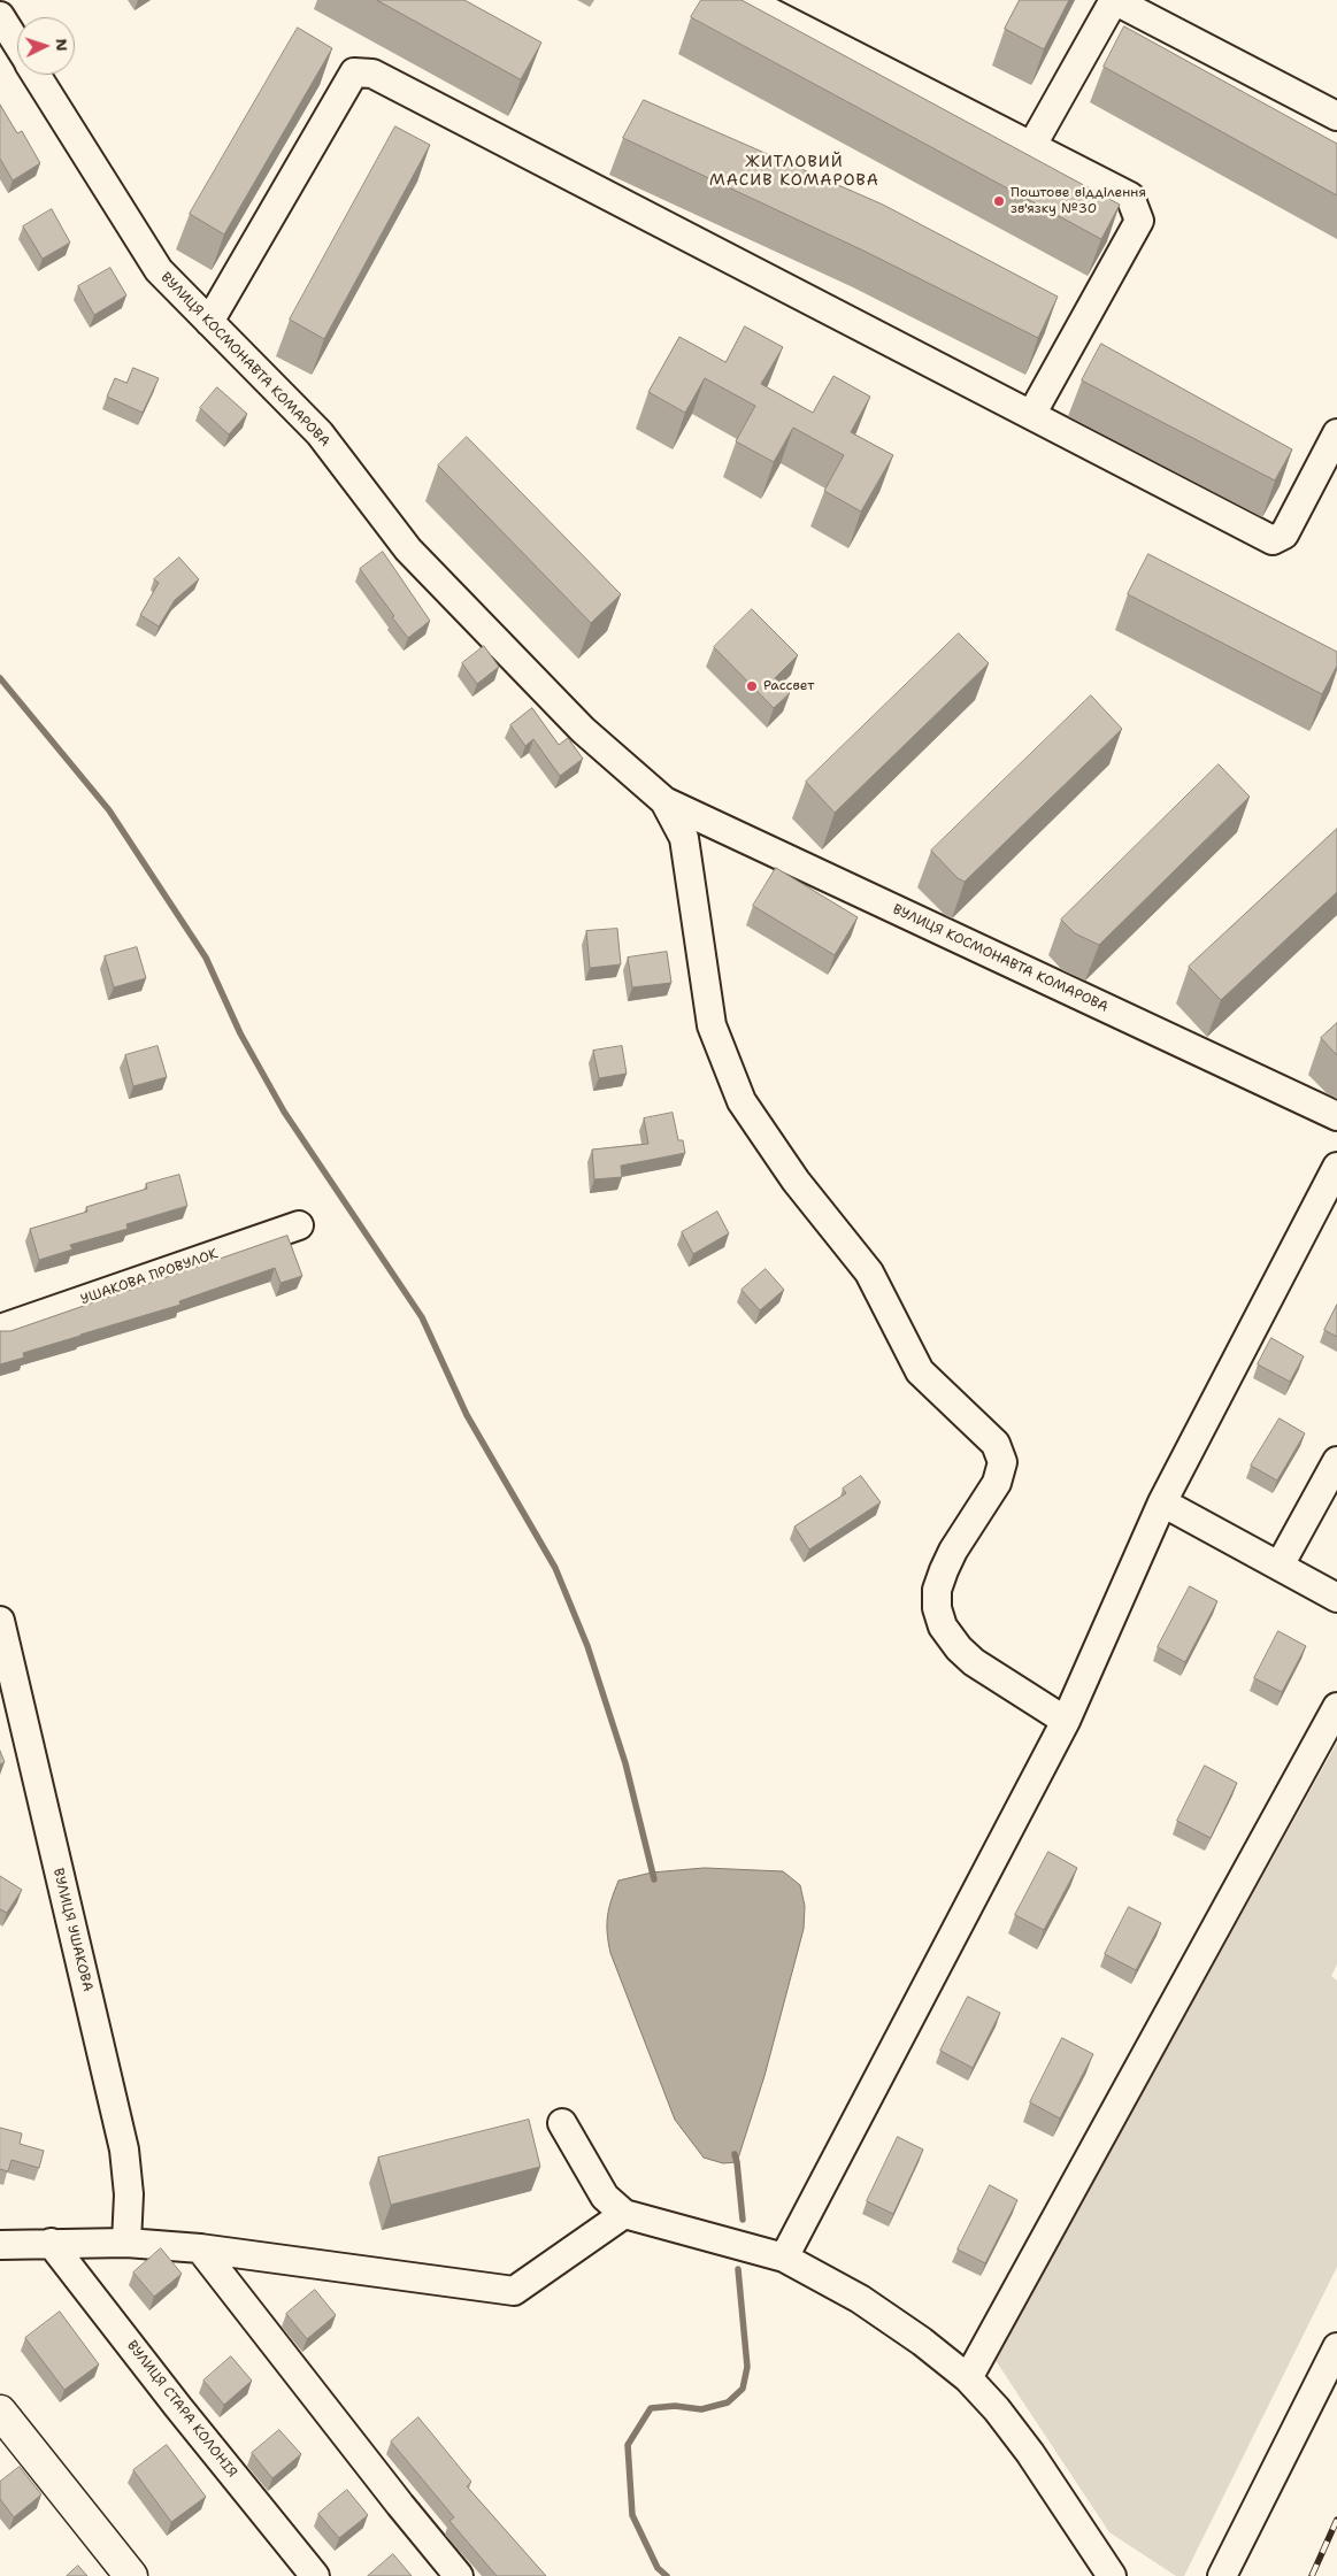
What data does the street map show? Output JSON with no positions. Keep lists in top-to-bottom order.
{
  "streets": {
    "street": [
      "ВУЛИЦЯ КОСМОНАВТА КОМАРОВА",
      "УШАКОВА ПРОВУЛОК",
      "ВУЛИЦЯ УШАКОВА",
      "ВУЛИЦЯ СТАРА КОЛОНІЯ"
    ]
  },
  "districts": ["ЖИТЛОВИЙ МАСИВ КОМАРОВА"],
  "places": ["Поштове відділення зв'язку №30", "Рассвет"],
  "north": "right"
}
